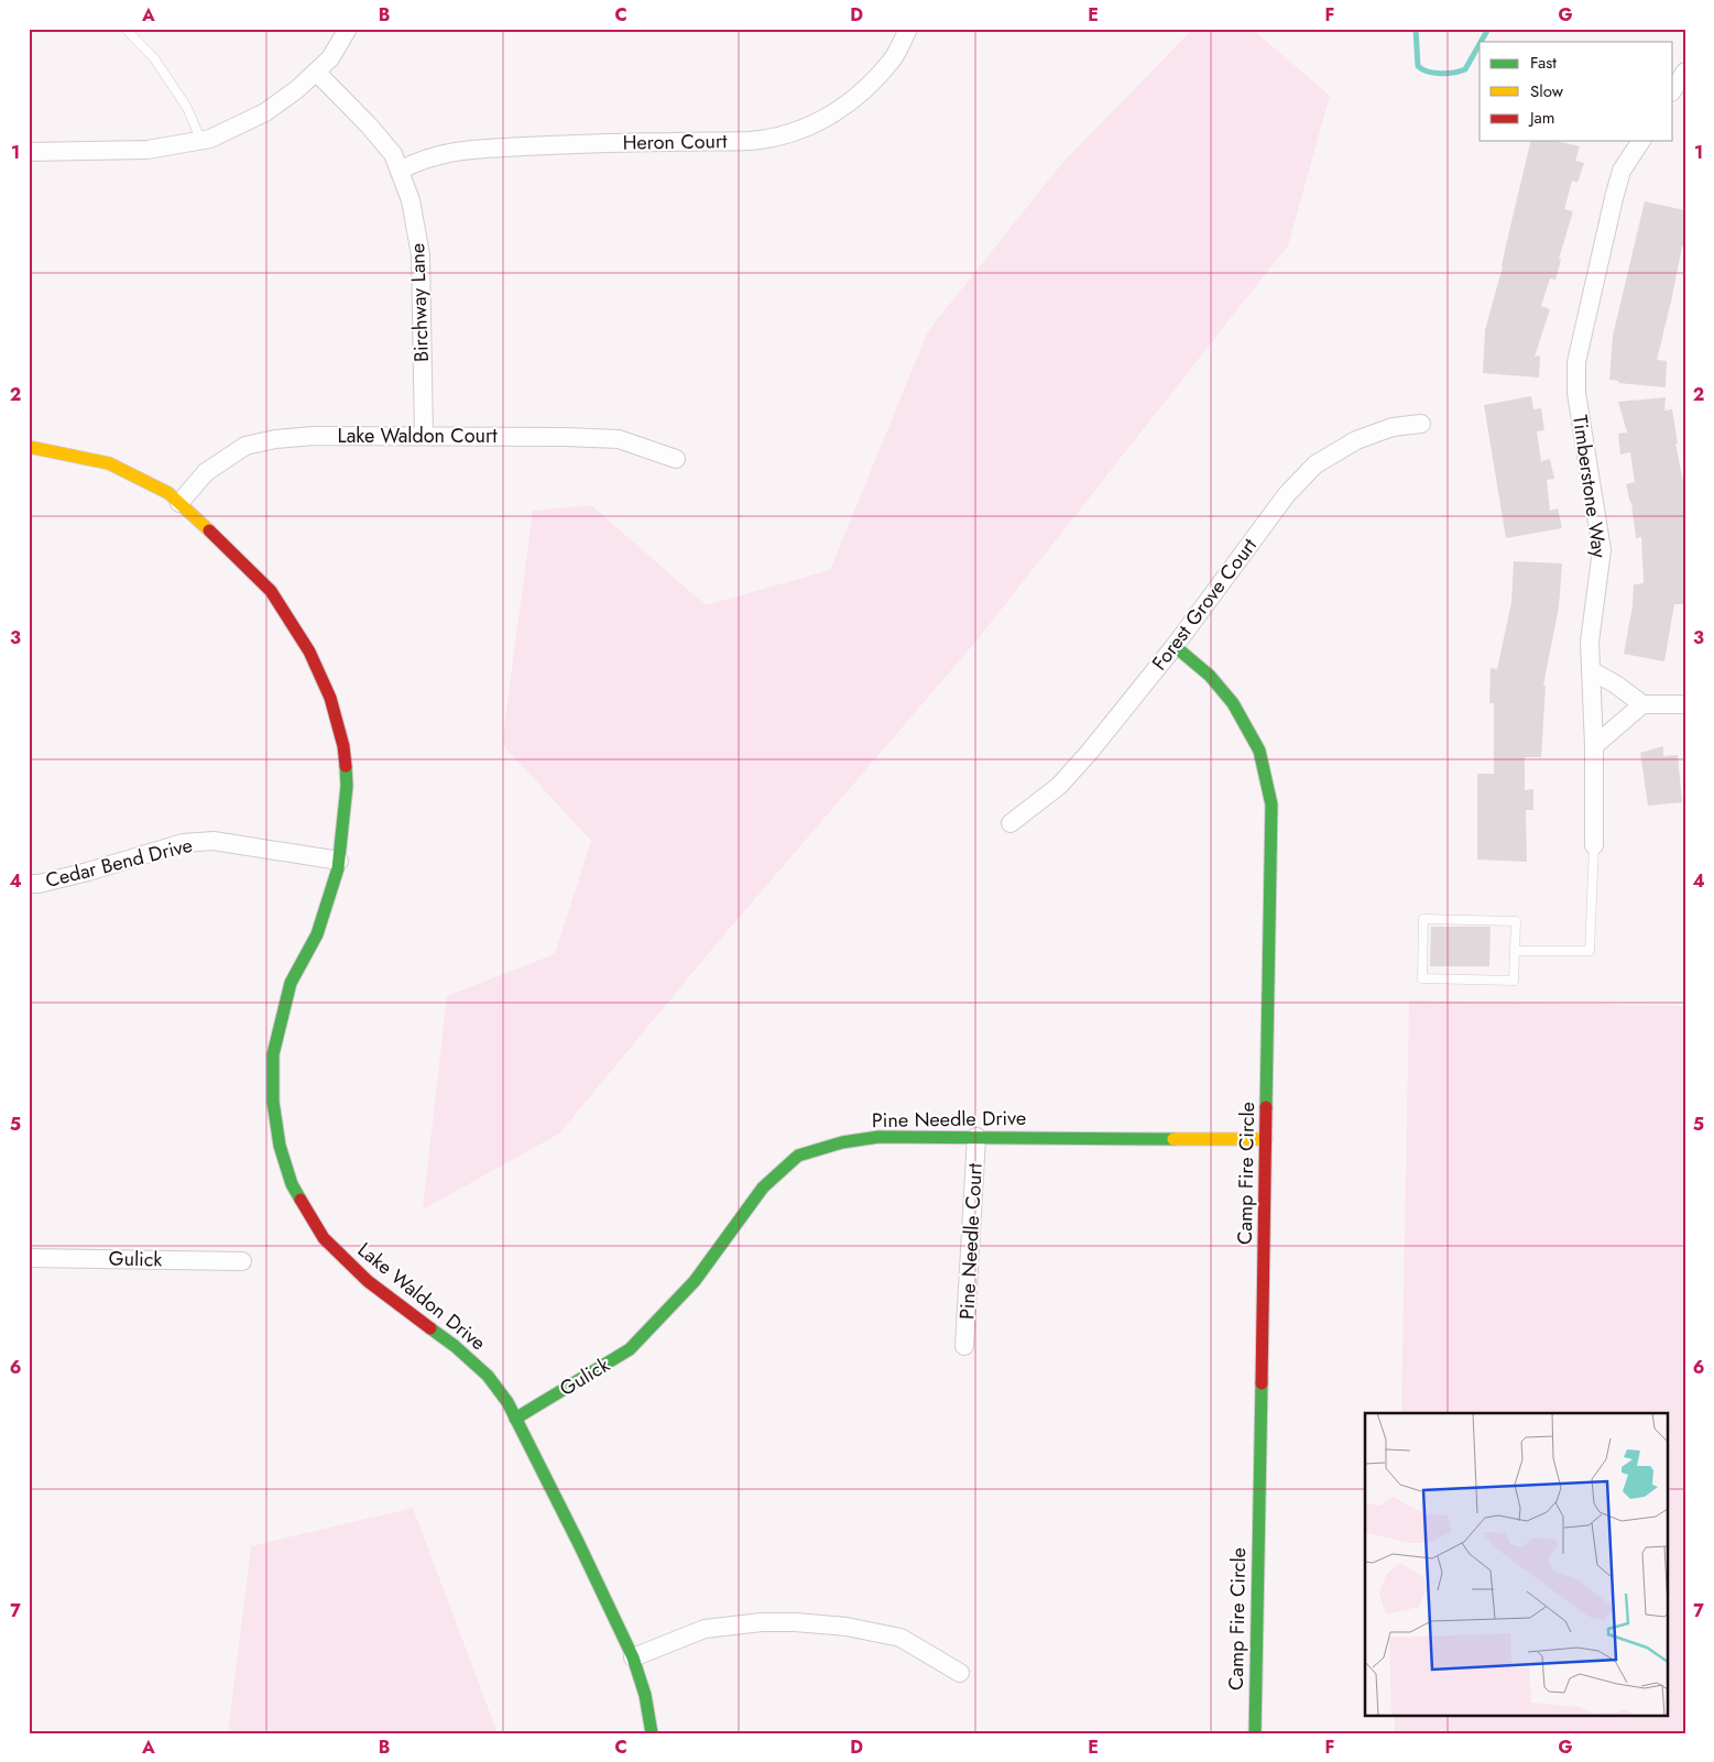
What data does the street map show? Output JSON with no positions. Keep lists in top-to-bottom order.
{
  "streets": {
    "street": [
      "Heron Court",
      "Birchway Lane",
      "Lake Waldon Court",
      "Timberstone Way",
      "Forest Grove Court",
      "Cedar Bend Drive",
      "Pine Needle Drive",
      "Camp Fire Circle",
      "Pine Needle Court",
      "Gulick",
      "Lake Waldon Drive"
    ]
  },
  "crossings": [
    ["Heron Court", "Birchway Lane"],
    ["Birchway Lane", "Lake Waldon Court"],
    ["Lake Waldon Court", "Lake Waldon Drive"],
    ["Forest Grove Court", "Camp Fire Circle"],
    ["Cedar Bend Drive", "Lake Waldon Drive"],
    ["Pine Needle Drive", "Camp Fire Circle"],
    ["Pine Needle Drive", "Pine Needle Court"],
    ["Pine Needle Drive", "Gulick"],
    ["Gulick", "Lake Waldon Drive"]
  ],
  "legend": ["Fast", "Slow", "Jam"],
  "grid": {
    "columns": [
      "A",
      "B",
      "C",
      "D",
      "E",
      "F",
      "G"
    ],
    "rows": [
      "1",
      "2",
      "3",
      "4",
      "5",
      "6",
      "7"
    ]
  }
}
